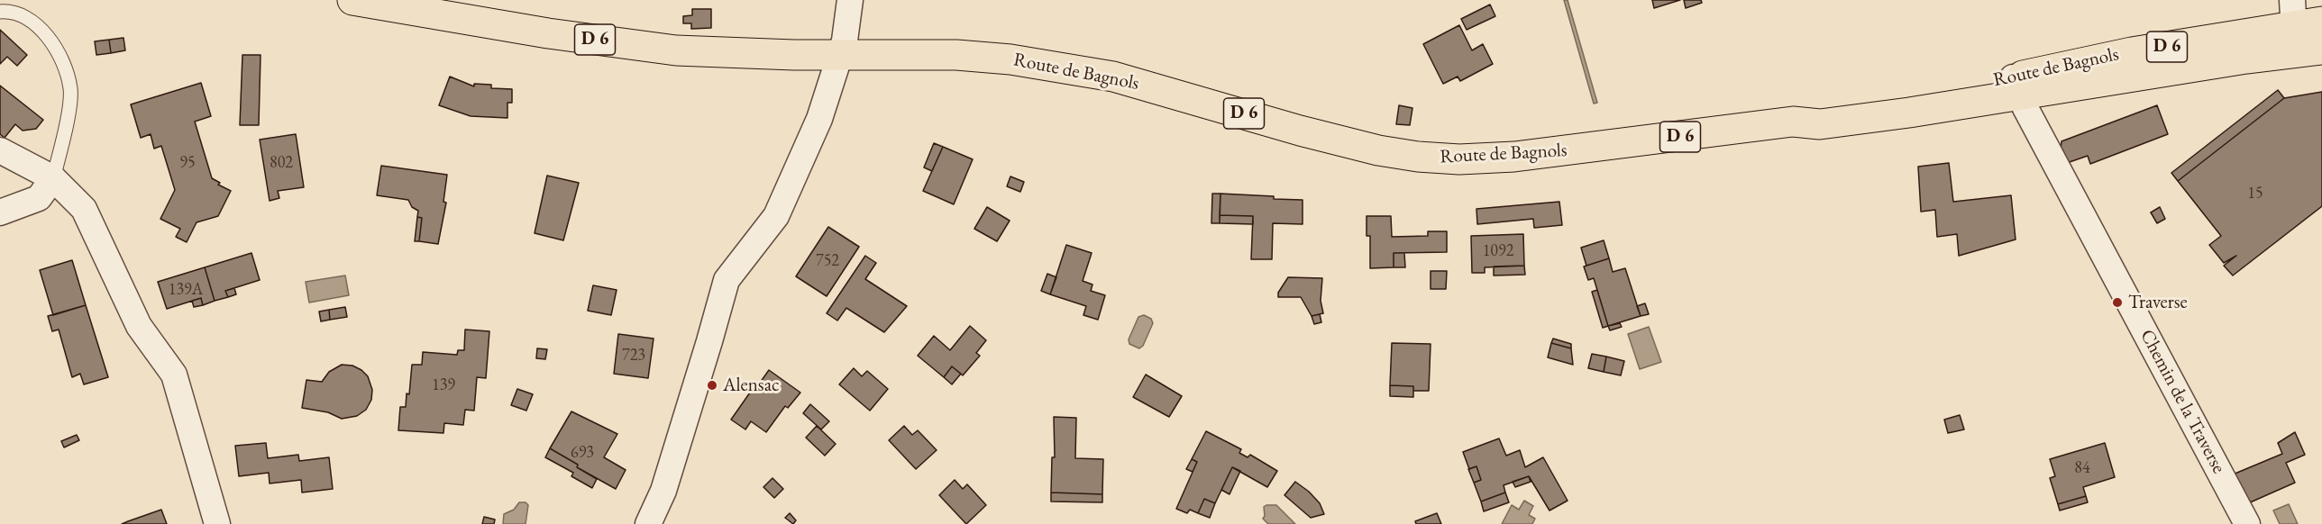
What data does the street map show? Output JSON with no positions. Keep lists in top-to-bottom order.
{
  "streets": {
    "main road": ["D 6", "Route de Bagnols"],
    "street": ["Chemin de la Traverse"]
  },
  "crossings": [
    ["Route de Bagnols", "Chemin de la Traverse"]
  ],
  "places": ["Traverse", "Alensac"],
  "house_numbers": [
    "95",
    "802",
    "15",
    "1092",
    "752",
    "139A",
    "723",
    "139",
    "693",
    "84"
  ]
}
